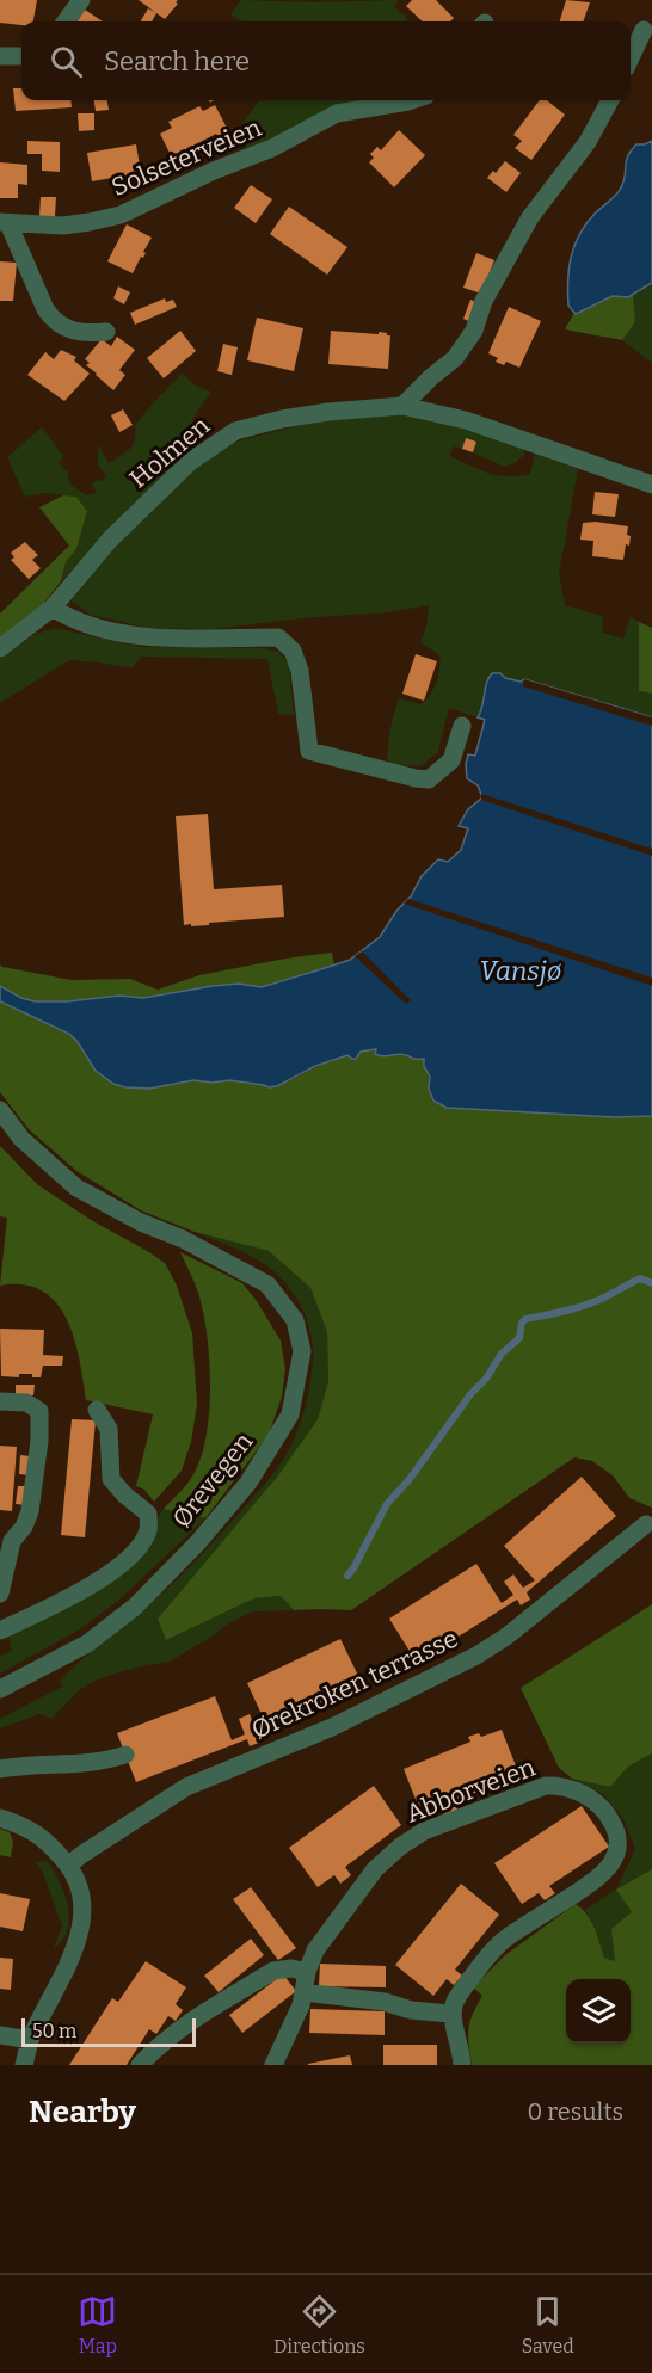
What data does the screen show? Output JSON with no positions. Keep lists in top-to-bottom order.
{
  "streets": {
    "street": [
      "Solseterveien",
      "Holmen",
      "Ørevegen",
      "Ørekroken terrasse",
      "Abborveien"
    ]
  },
  "water": ["Vansjø"],
  "scale_bar": "50 m",
  "page": {
    "search": "Search here",
    "scale": "50 m",
    "heading": ["Nearby", "0 results"],
    "nav": ["Map", "Directions", "Saved"]
  }
}
